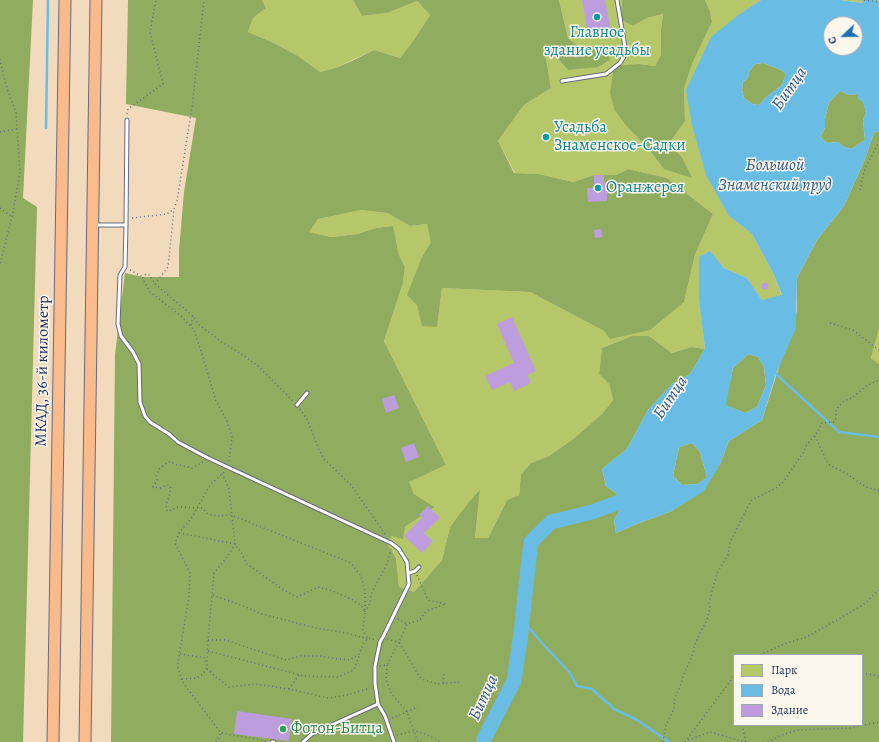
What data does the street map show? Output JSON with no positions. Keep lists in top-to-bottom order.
{
  "streets": {
    "highway": ["МКАД, 36-й километр"]
  },
  "water": ["Битца", "Большой Знаменский пруд"],
  "places": [
    "Главное здание усадьбы",
    "Усадьба Знаменское-Садки",
    "Оранжерея",
    "Фотон-Битца"
  ],
  "legend": ["Парк", "Вода", "Здание"],
  "north": "left"
}
